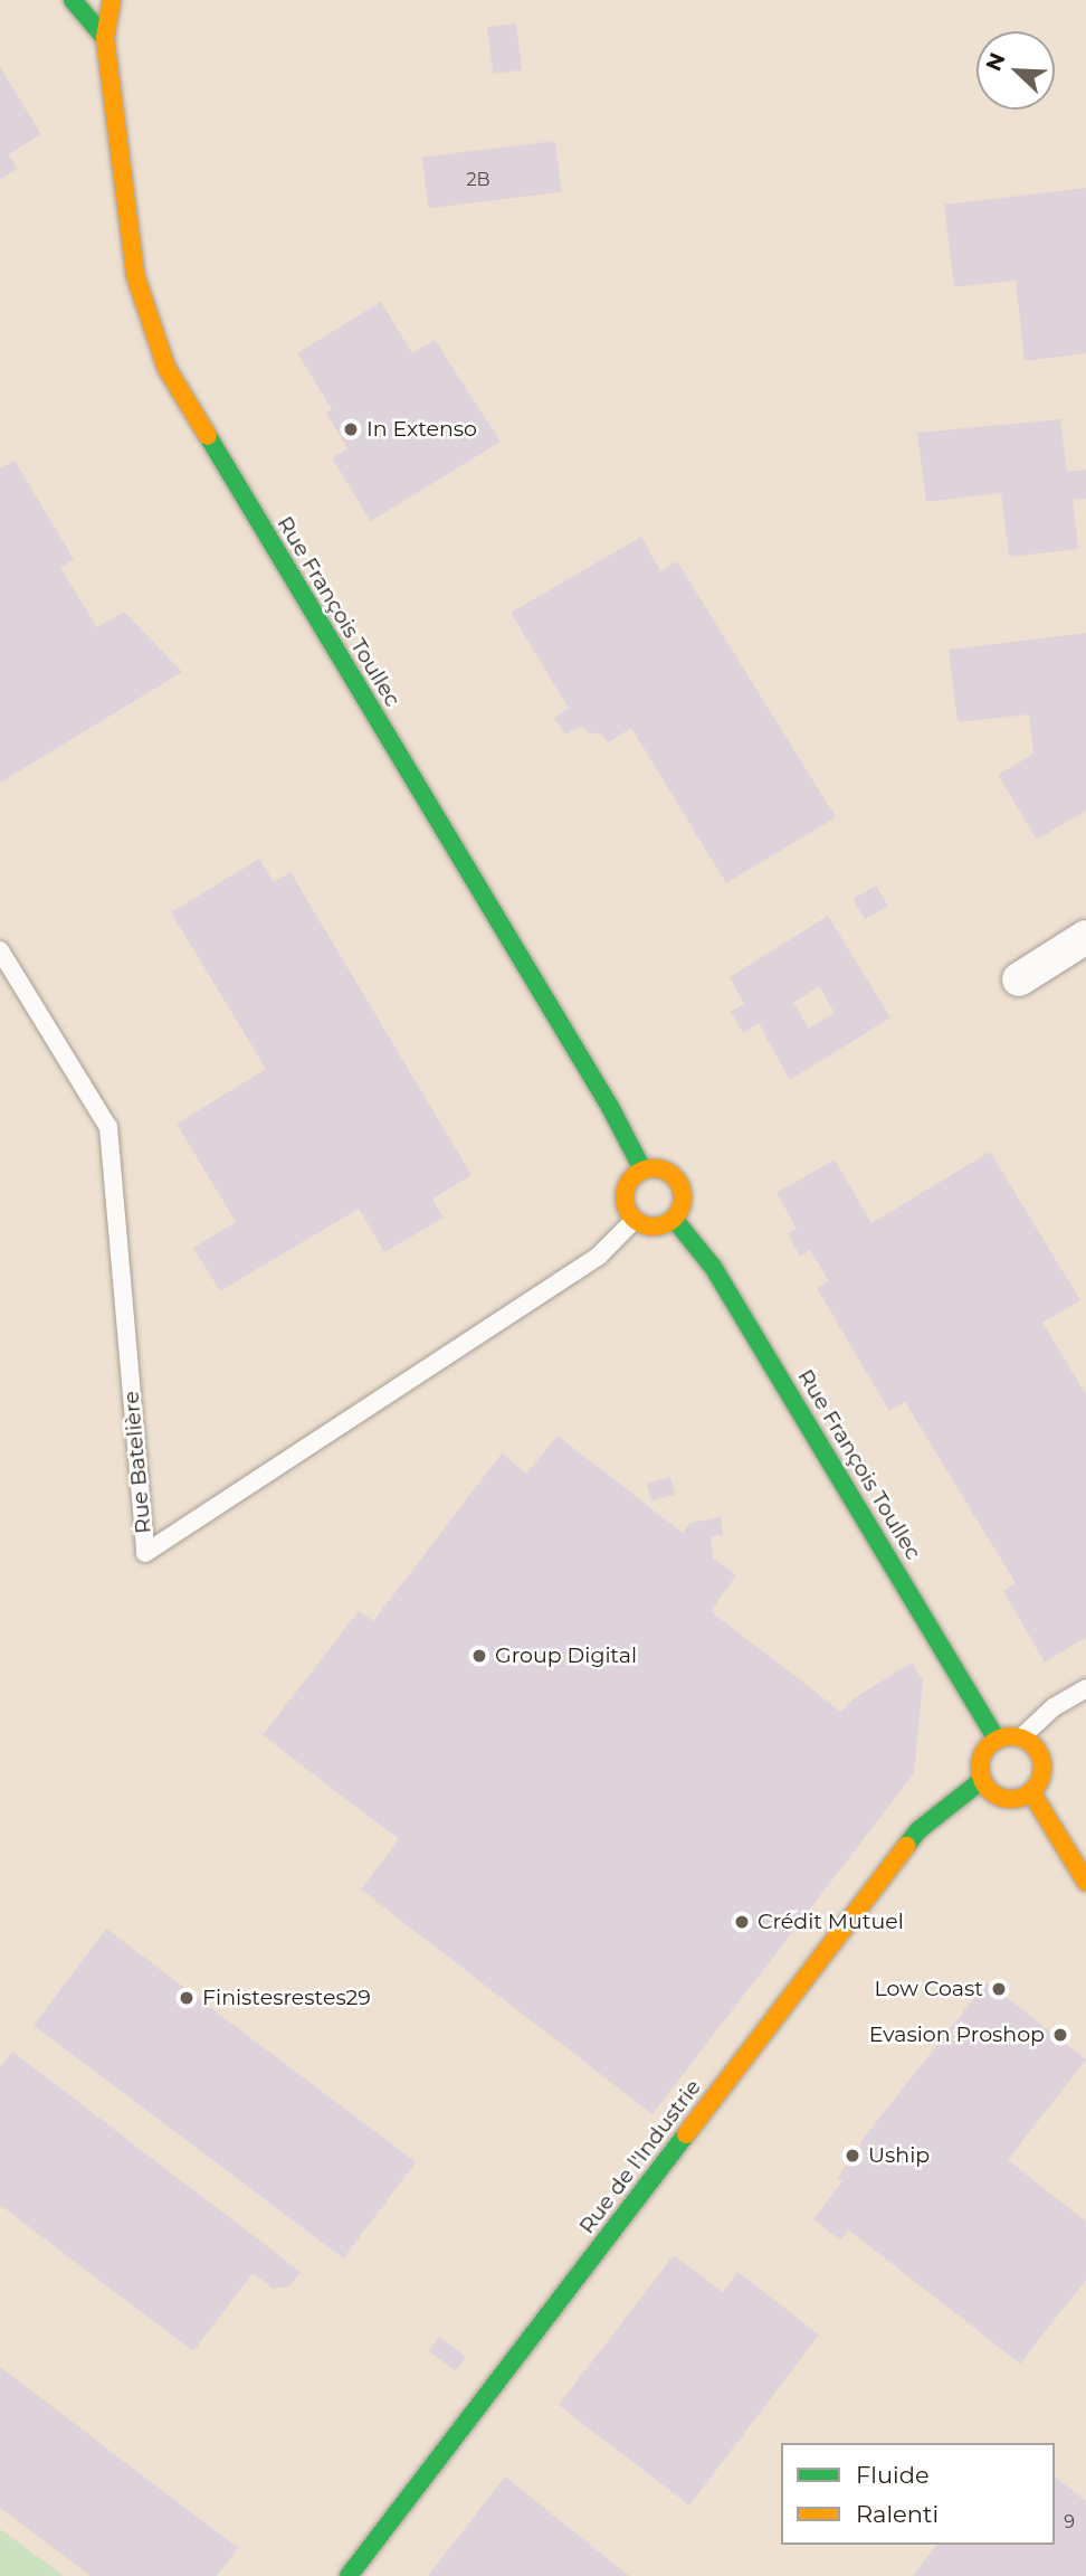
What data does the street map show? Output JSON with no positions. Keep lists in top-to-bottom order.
{
  "streets": {
    "main road": ["Rue François Toullec", "Rue de l'Industrie"],
    "lane": ["Rue Batelière"]
  },
  "crossings": [
    ["Rue François Toullec", "Rue Batelière"],
    ["Rue François Toullec", "Rue de l'Industrie"]
  ],
  "places": [
    "In Extenso",
    "Group Digital",
    "Crédit Mutuel",
    "Low Coast",
    "Finistesrestes29",
    "Evasion Proshop",
    "Uship"
  ],
  "house_numbers": ["2B", "9"],
  "legend": ["Fluide", "Ralenti"],
  "north": "top left"
}
